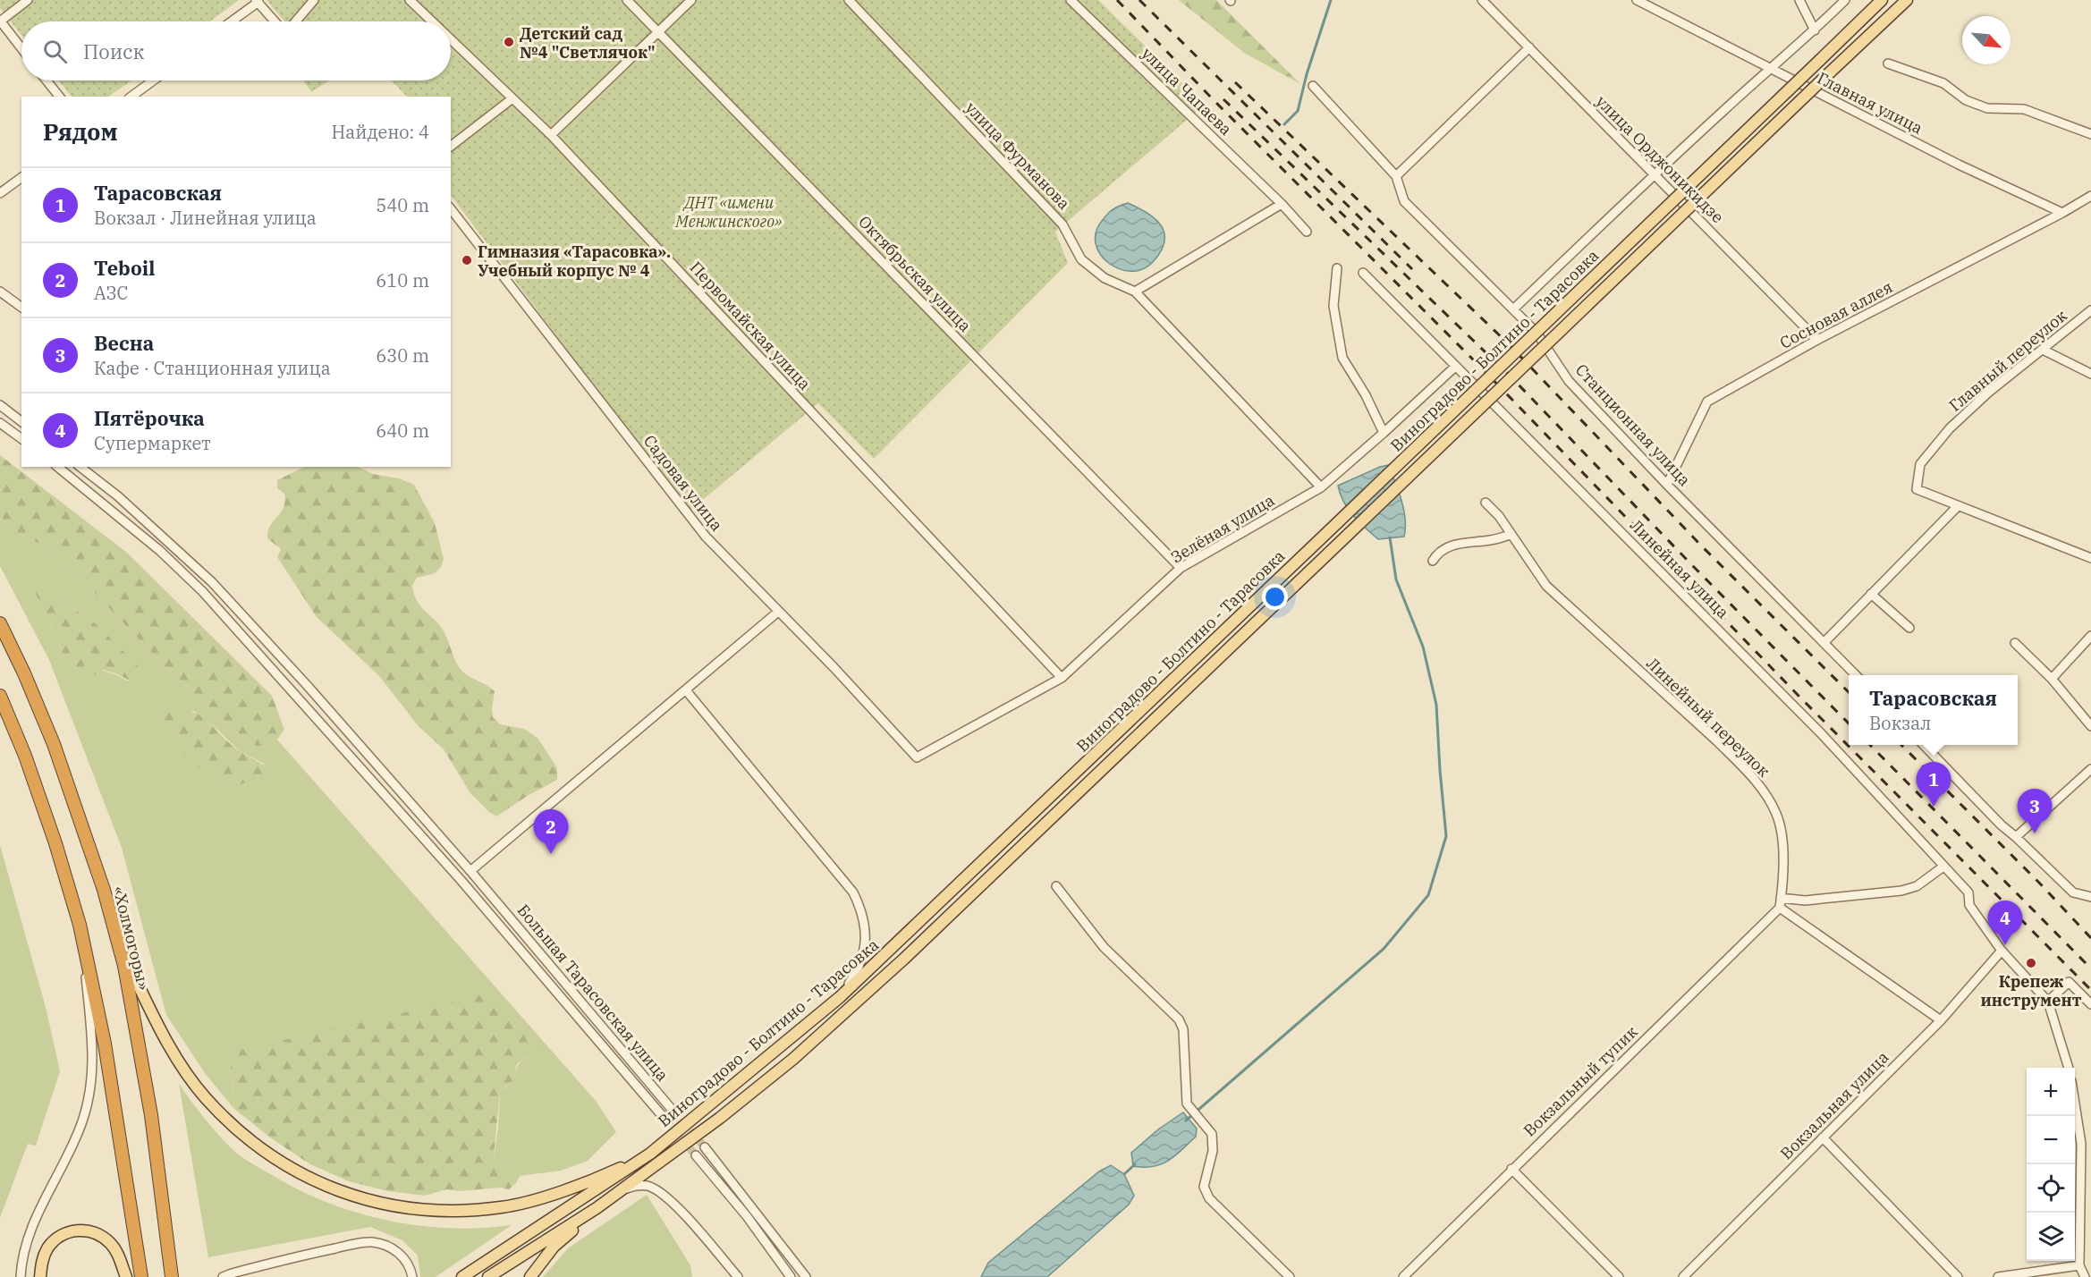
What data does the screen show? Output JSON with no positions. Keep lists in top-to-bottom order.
{
  "streets": {
    "highway": ["«Холмогоры»"],
    "main road": ["Виноградово - Болтино - Тарасовка"],
    "street": [
      "улица Чапаева",
      "Главная улица",
      "улица Фурманова",
      "улица Орджоникидзе",
      "Октябрьская улица",
      "Сосновая аллея",
      "Первомайская улица",
      "Главный переулок",
      "Станционная улица",
      "Садовая улица",
      "Зелёная улица",
      "Линейная улица",
      "Линейный переулок",
      "Большая Тарасовская улица",
      "Вокзальный тупик",
      "Вокзальная улица"
    ]
  },
  "crossings": [
    ["Главная улица", "Сосновая аллея"],
    ["улица Фурманова", "Зелёная улица"],
    ["улица Орджоникидзе", "Сосновая аллея"],
    ["Октябрьская улица", "Зелёная улица"],
    ["Сосновая аллея", "Станционная улица"],
    ["Первомайская улица", "Зелёная улица"],
    ["Садовая улица", "Зелёная улица"],
    ["Зелёная улица", "Линейная улица"],
    ["Линейная улица", "Вокзальная улица"],
    ["Линейный переулок", "Вокзальный тупик"]
  ],
  "parks": ["ДНТ «имени Менжинского»"],
  "places": ["Детский сад №4 \"Светлячок\"", "Гимназия «Тарасовка». Учебный корпус № 4", "Крепеж инструмент"],
  "north": "bottom right",
  "page": {
    "search": "Поиск",
    "heading": ["Рядом", "Найдено: 4"],
    "list": [
      {
        "mark": "1",
        "name": "Тарасовская",
        "note": "Вокзал · Линейная улица",
        "value": "540 m"
      },
      {
        "mark": "2",
        "name": "Teboil",
        "note": "АЗС",
        "value": "610 m"
      },
      {
        "mark": "3",
        "name": "Весна",
        "note": "Кафе · Станционная улица",
        "value": "630 m"
      },
      {
        "mark": "4",
        "name": "Пятёрочка",
        "note": "Супермаркет",
        "value": "640 m"
      }
    ],
    "popup": ["Тарасовская", "Вокзал"],
    "pins": [
      "1",
      "3",
      "2",
      "4"
    ],
    "map_buttons": ["+", "−"]
  }
}
